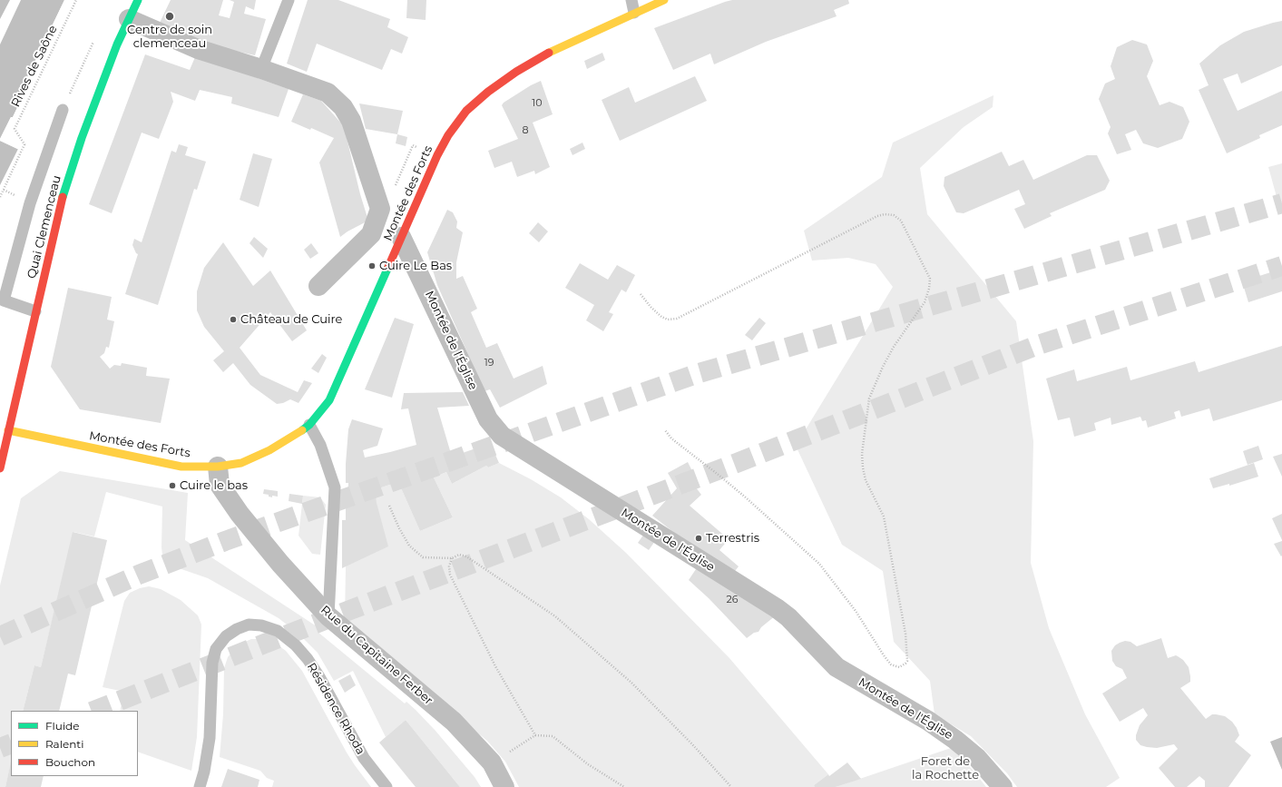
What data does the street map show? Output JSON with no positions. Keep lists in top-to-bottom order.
{
  "streets": {
    "street": [
      "Montée des Forts",
      "Quai Clemenceau",
      "Montée de l'Église",
      "Rue du Capitaine Ferber"
    ],
    "lane": ["Résidence Rhoda"],
    "path": ["Rives de Saône"]
  },
  "crossings": [
    ["Montée des Forts", "Quai Clemenceau"],
    ["Montée des Forts", "Montée de l'Église"],
    ["Montée des Forts", "Rue du Capitaine Ferber"]
  ],
  "parks": ["Foret de la Rochette"],
  "places": [
    "Centre de soin clemenceau",
    "Cuire Le Bas",
    "Château de Cuire",
    "Cuire le bas",
    "Terrestris"
  ],
  "house_numbers": [
    "10",
    "8",
    "19",
    "26"
  ],
  "legend": ["Fluide", "Ralenti", "Bouchon"]
}
